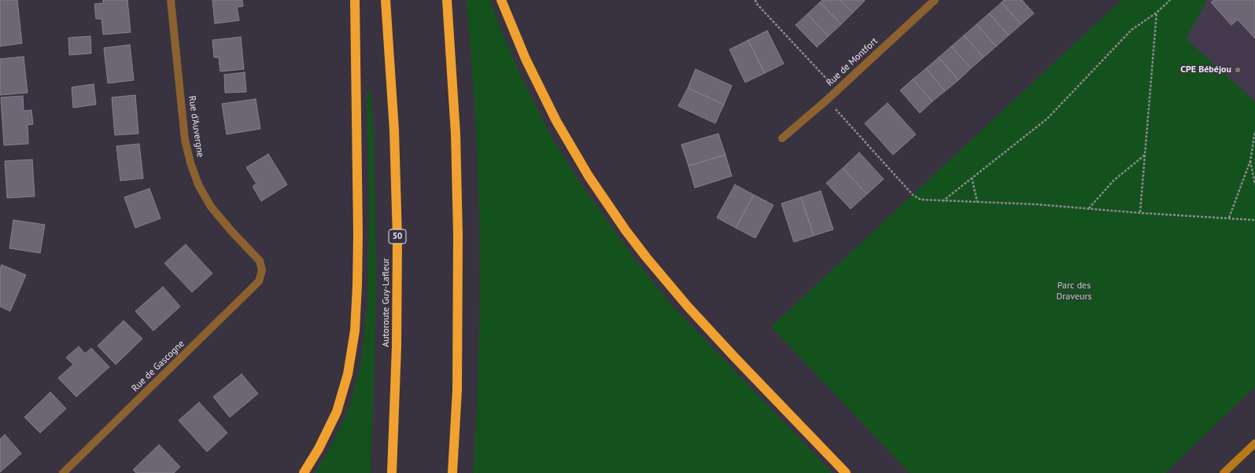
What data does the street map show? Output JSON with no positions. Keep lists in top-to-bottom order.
{
  "streets": {
    "highway": ["50", "Autoroute Guy-Lafleur"],
    "street": ["Rue de Montfort", "Rue d'Auvergne", "Rue de Gascogne"]
  },
  "crossings": [
    ["Rue d'Auvergne", "Rue de Gascogne"]
  ],
  "parks": ["Parc des Draveurs"],
  "places": ["CPE Bébéjou"]
}
